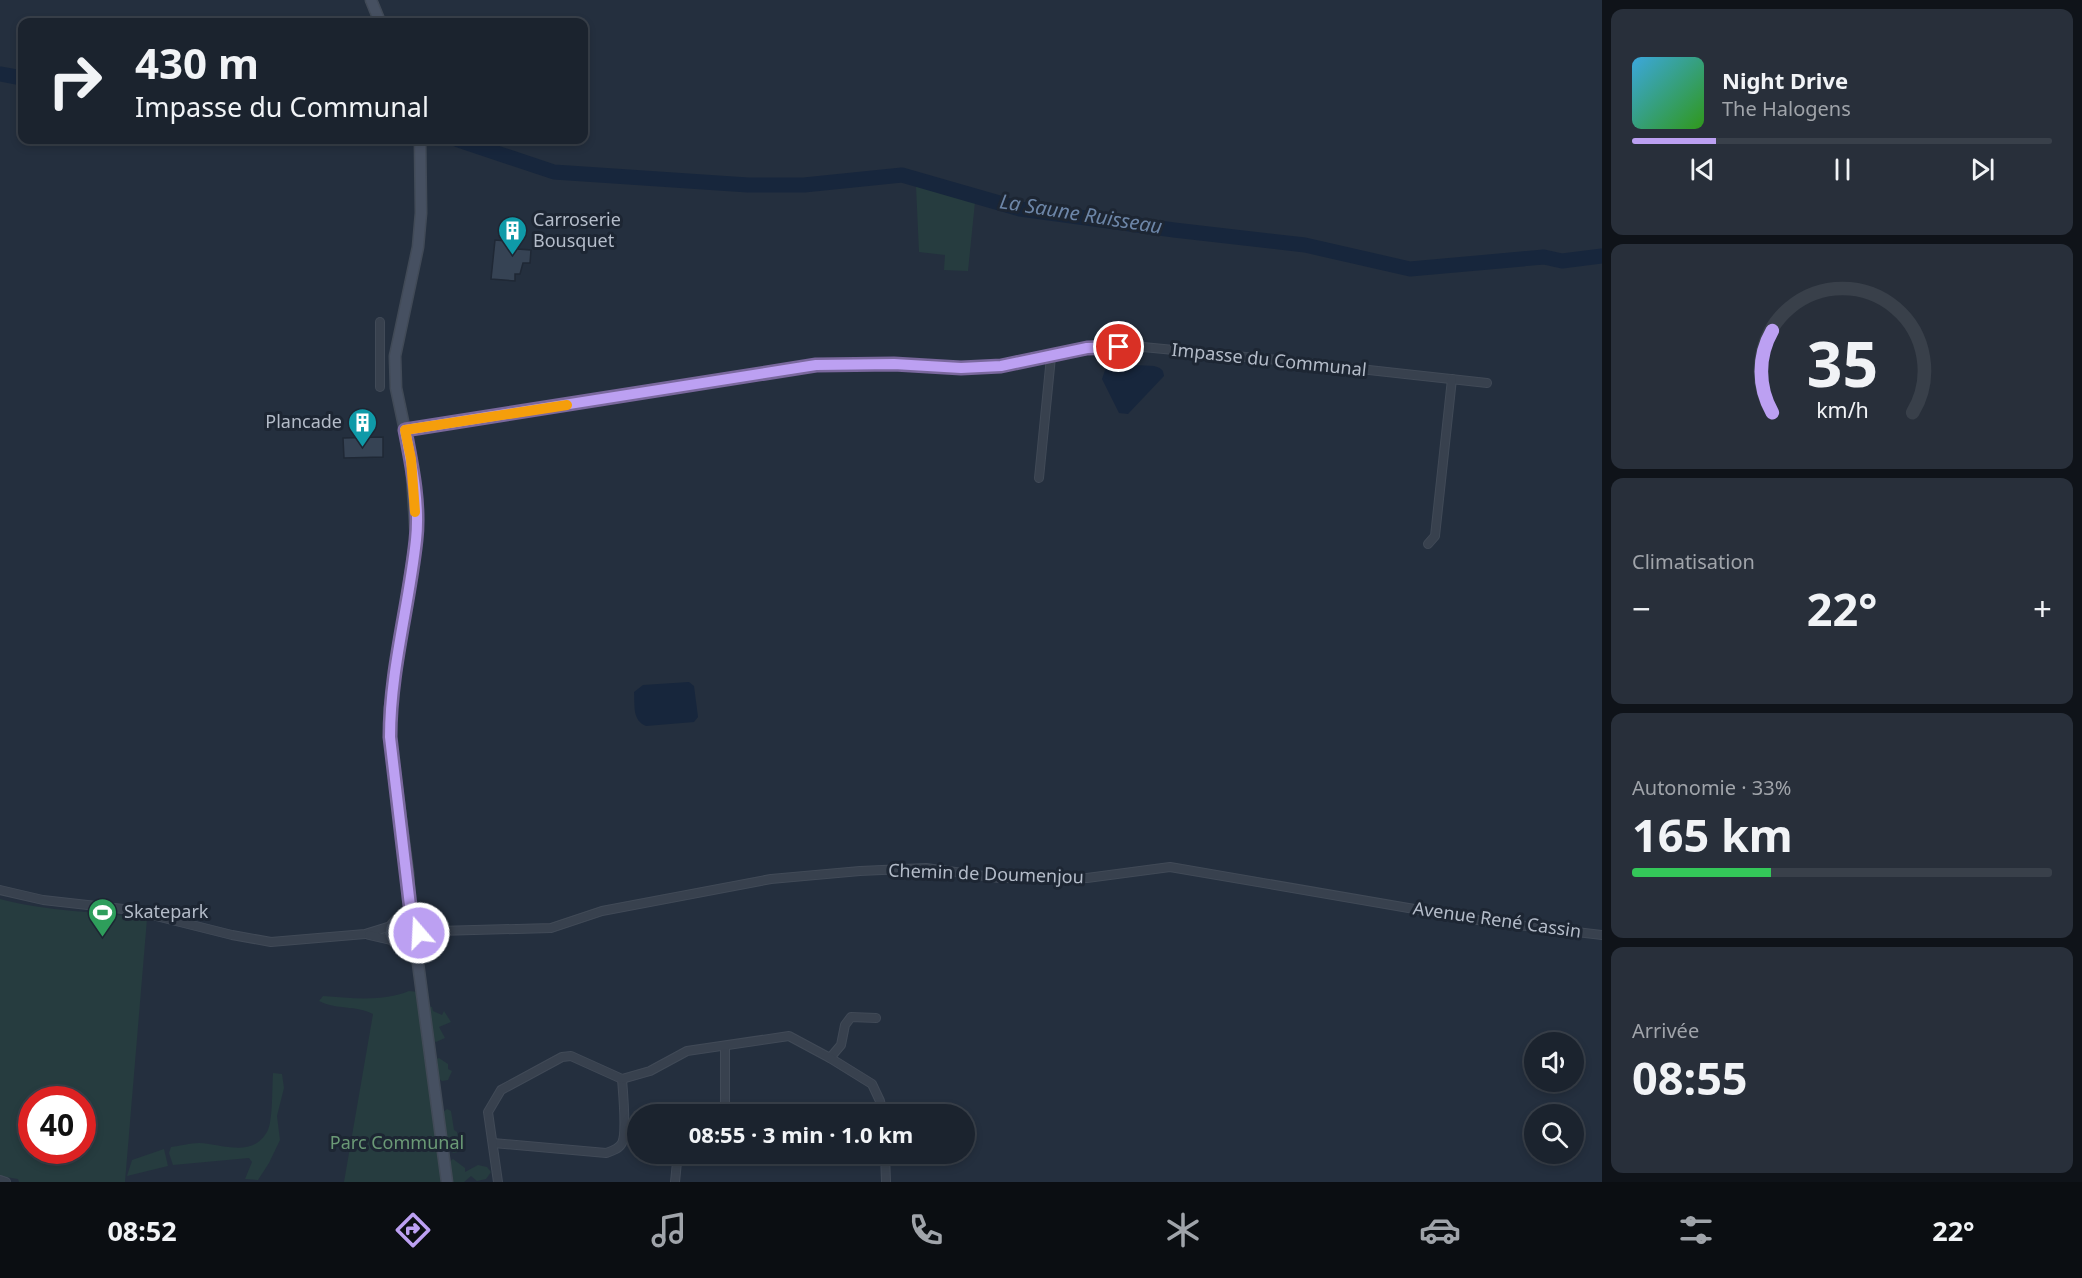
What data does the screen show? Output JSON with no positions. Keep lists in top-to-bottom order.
{
  "streets": {
    "street": ["Impasse du Communal", "Chemin de Doumenjou", "Avenue René Cassin"]
  },
  "crossings": [
    ["Chemin de Doumenjou", "Avenue René Cassin"]
  ],
  "water": ["La Saune Ruisseau"],
  "parks": ["Parc Communal"],
  "places": {
    "building": ["Carroserie Bousquet", "Plancade"],
    "sports": ["Skatepark"]
  },
  "page": {
    "turn": ["430 m", "Impasse du Communal"],
    "song": ["Night Drive", "The Halogens"],
    "tile": [
      "Climatisation",
      ["Autonomie · 33%", "165 km"],
      ["Arrivée", "08:55"]
    ],
    "heat": ["−", "22°", "+"],
    "limit": "40",
    "trip": "08:55 · 3 min · 1.0 km",
    "tabs": ["08:52", "22°"],
    "gauge": ["35", "km/h"]
  }
}
